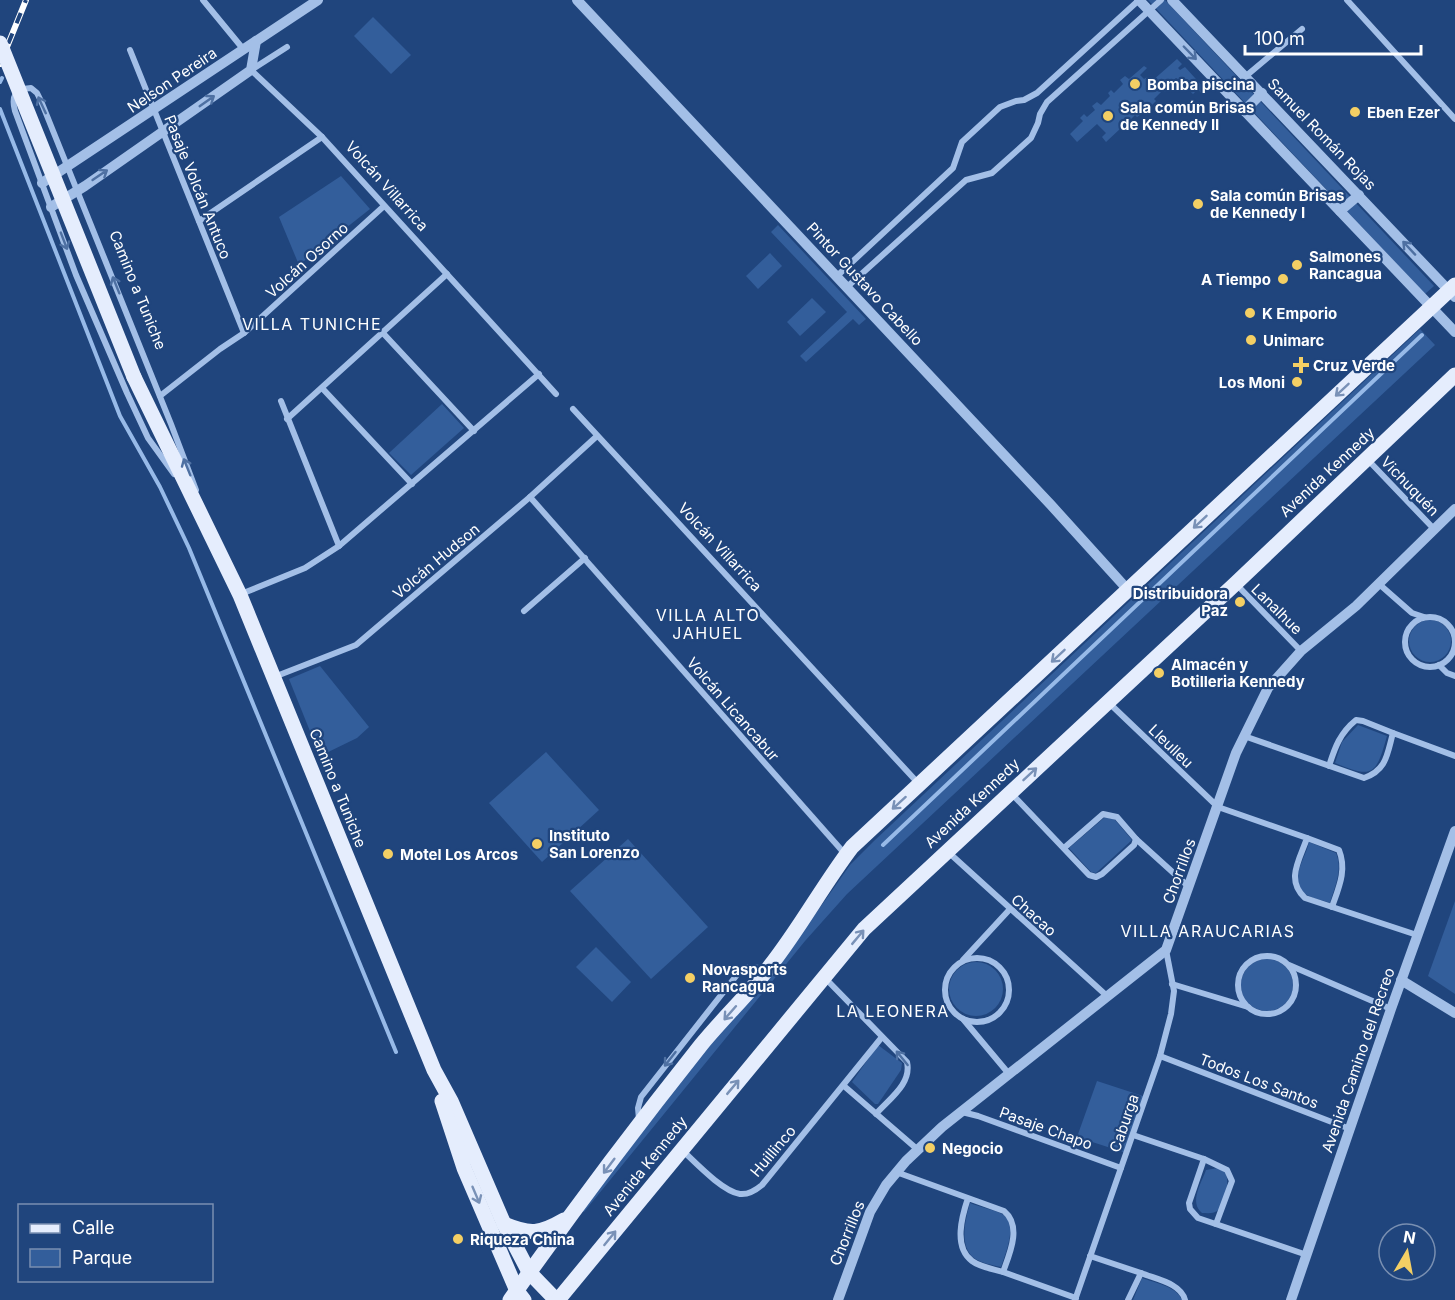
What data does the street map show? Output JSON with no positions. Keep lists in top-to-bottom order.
{
  "streets": {
    "main road": ["Camino a Tuniche", "Avenida Kennedy"],
    "street": [
      "Nelson Pereira",
      "Samuel Román Rojas",
      "Volcán Villarrica",
      "Pasaje Volcán Antuco",
      "Volcán Osorno",
      "Pintor Gustavo Cabello",
      "Vichuquén",
      "Volcán Hudson",
      "Lanalhue",
      "Volcán Licancabur",
      "Lleulleu",
      "Chorrillos",
      "Chacao",
      "Avenida Camino del Recreo",
      "Todos Los Santos",
      "Caburga",
      "Pasaje Chapo",
      "Huillinco"
    ]
  },
  "crossings": [
    ["Nelson Pereira", "Pasaje Volcán Antuco"],
    ["Nelson Pereira", "Camino a Tuniche"],
    ["Samuel Román Rojas", "Avenida Kennedy"],
    ["Volcán Villarrica", "Volcán Osorno"],
    ["Volcán Villarrica", "Avenida Kennedy"],
    ["Volcán Villarrica", "Volcán Hudson"],
    ["Pasaje Volcán Antuco", "Volcán Osorno"],
    ["Volcán Osorno", "Camino a Tuniche"],
    ["Pintor Gustavo Cabello", "Avenida Kennedy"],
    ["Camino a Tuniche", "Avenida Kennedy"],
    ["Camino a Tuniche", "Volcán Hudson"],
    ["Avenida Kennedy", "Vichuquén"],
    ["Avenida Kennedy", "Lanalhue"],
    ["Avenida Kennedy", "Volcán Licancabur"],
    ["Avenida Kennedy", "Lleulleu"],
    ["Avenida Kennedy", "Chacao"],
    ["Avenida Kennedy", "Huillinco"],
    ["Vichuquén", "Chorrillos"],
    ["Volcán Hudson", "Volcán Licancabur"],
    ["Lanalhue", "Chorrillos"],
    ["Lleulleu", "Chorrillos"],
    ["Chorrillos", "Chacao"],
    ["Chorrillos", "Caburga"],
    ["Chorrillos", "Pasaje Chapo"],
    ["Avenida Camino del Recreo", "Todos Los Santos"],
    ["Todos Los Santos", "Caburga"],
    ["Caburga", "Pasaje Chapo"]
  ],
  "districts": [
    "VILLA TUNICHE",
    "VILLA ALTO JAHUEL",
    "VILLA ARAUCARIAS",
    "LA LEONERA"
  ],
  "places": {
    "other": [
      "Bomba piscina",
      "Eben Ezer",
      "Sala común Brisas de Kennedy II",
      "Sala común Brisas de Kennedy I",
      "Salmones Rancagua",
      "A Tiempo",
      "K Emporio",
      "Unimarc",
      "Los Moni",
      "Distribuidora Paz",
      "Almacén y Botilleria Kennedy",
      "Instituto San Lorenzo",
      "Motel Los Arcos",
      "Novasports Rancagua",
      "Negocio",
      "Riqueza China"
    ],
    "health": ["Cruz Verde"]
  },
  "legend": ["Calle", "Parque"],
  "scale_bar": "100 m",
  "north": "top"
}
